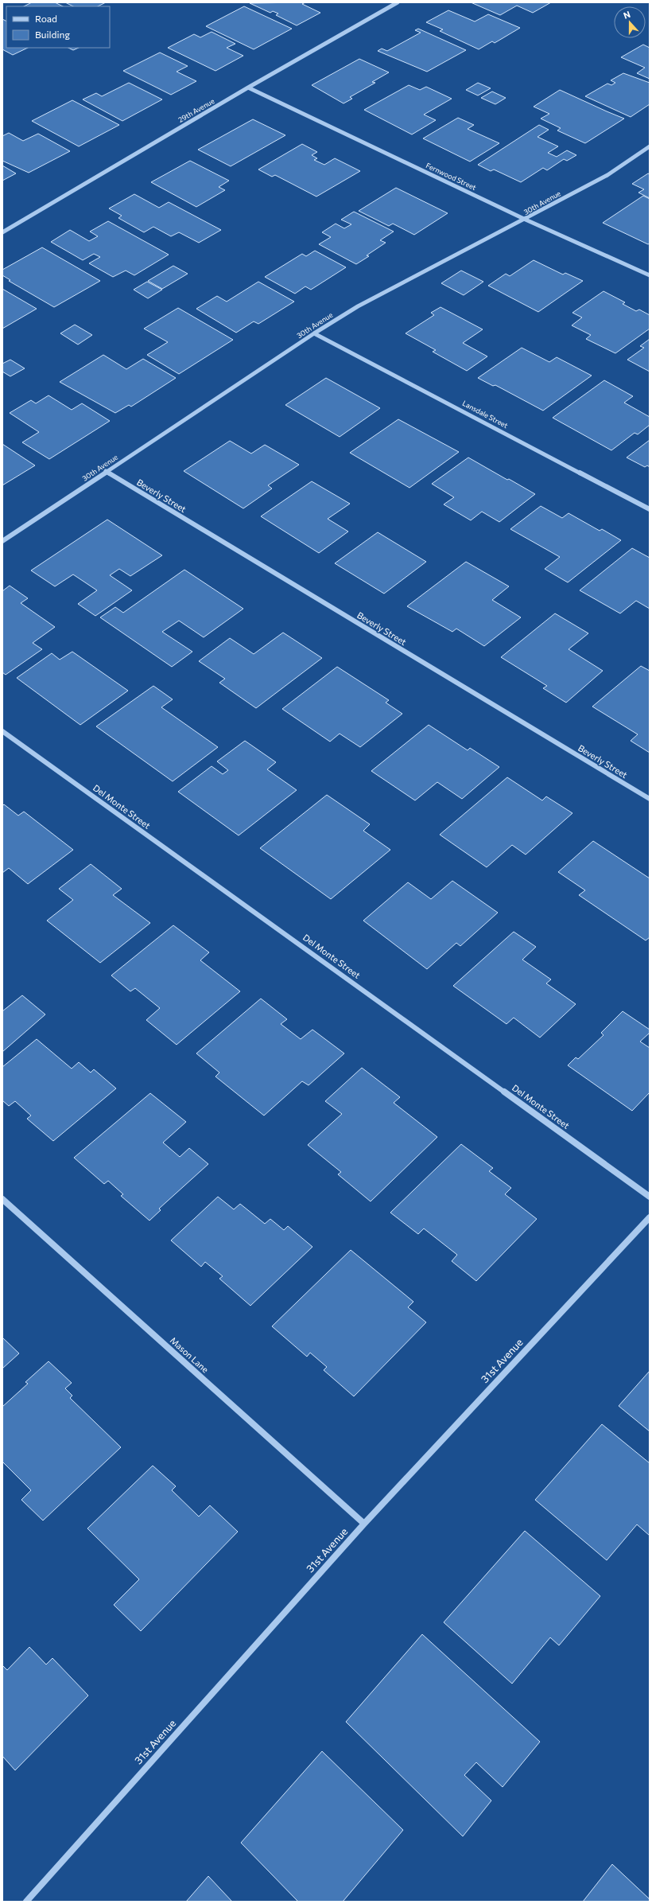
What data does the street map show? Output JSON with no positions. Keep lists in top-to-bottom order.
{
  "streets": {
    "street": [
      "29th Avenue",
      "Fernwood Street",
      "30th Avenue",
      "Lansdale Street",
      "Beverly Street",
      "Del Monte Street",
      "Mason Lane",
      "31st Avenue"
    ]
  },
  "crossings": [
    ["29th Avenue", "Fernwood Street"],
    ["Fernwood Street", "30th Avenue"],
    ["30th Avenue", "Lansdale Street"],
    ["30th Avenue", "Beverly Street"],
    ["Mason Lane", "31st Avenue"]
  ],
  "legend": ["Road", "Building"],
  "north": "top"
}
